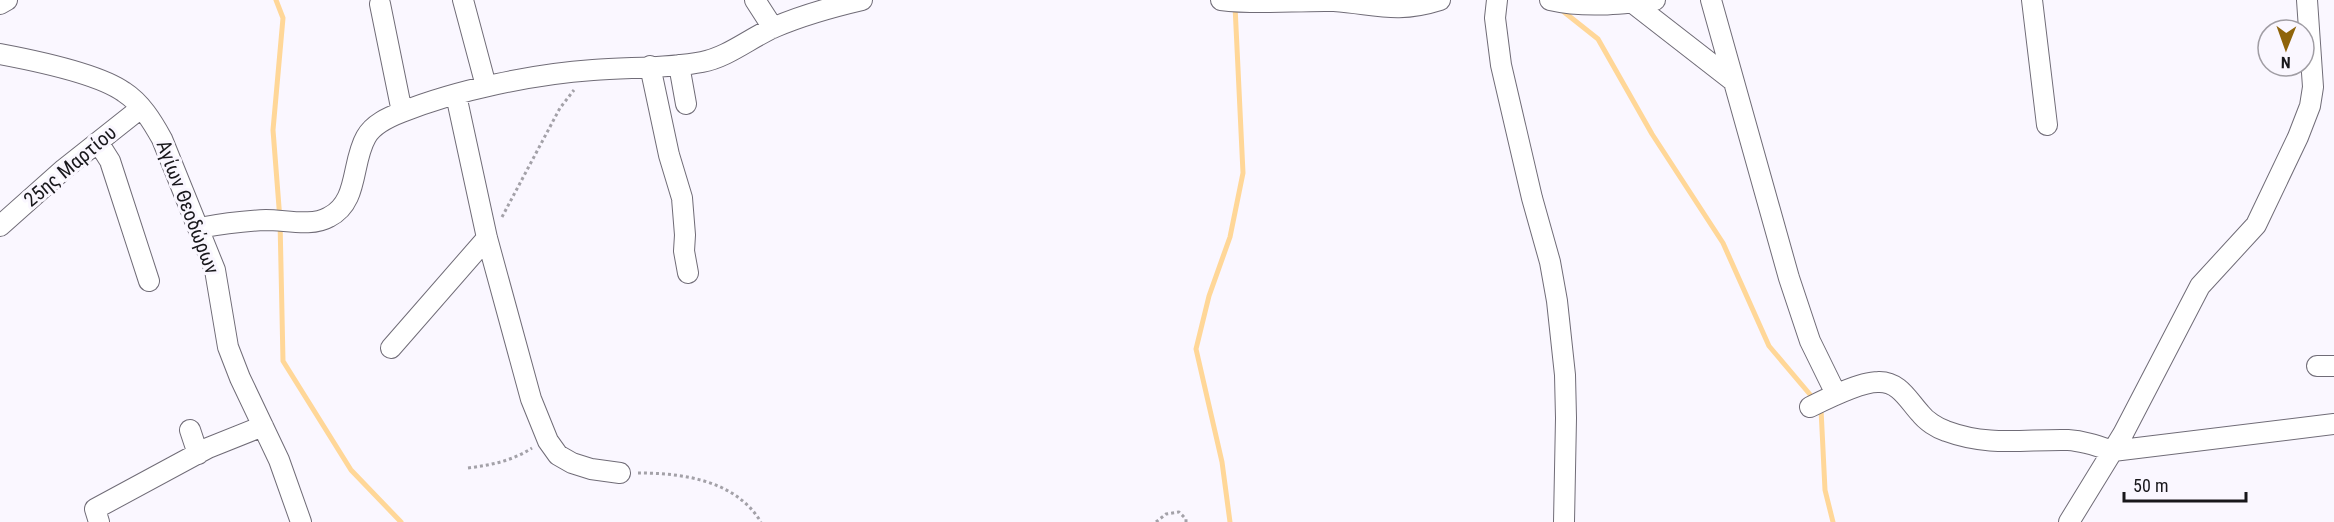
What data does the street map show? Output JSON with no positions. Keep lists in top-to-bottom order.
{
  "streets": {
    "street": ["25ης Μαρτίου", "Αγίων Θεοδώρων"]
  },
  "crossings": [
    ["25ης Μαρτίου", "Αγίων Θεοδώρων"]
  ],
  "scale_bar": "50 m",
  "north": "bottom"
}
